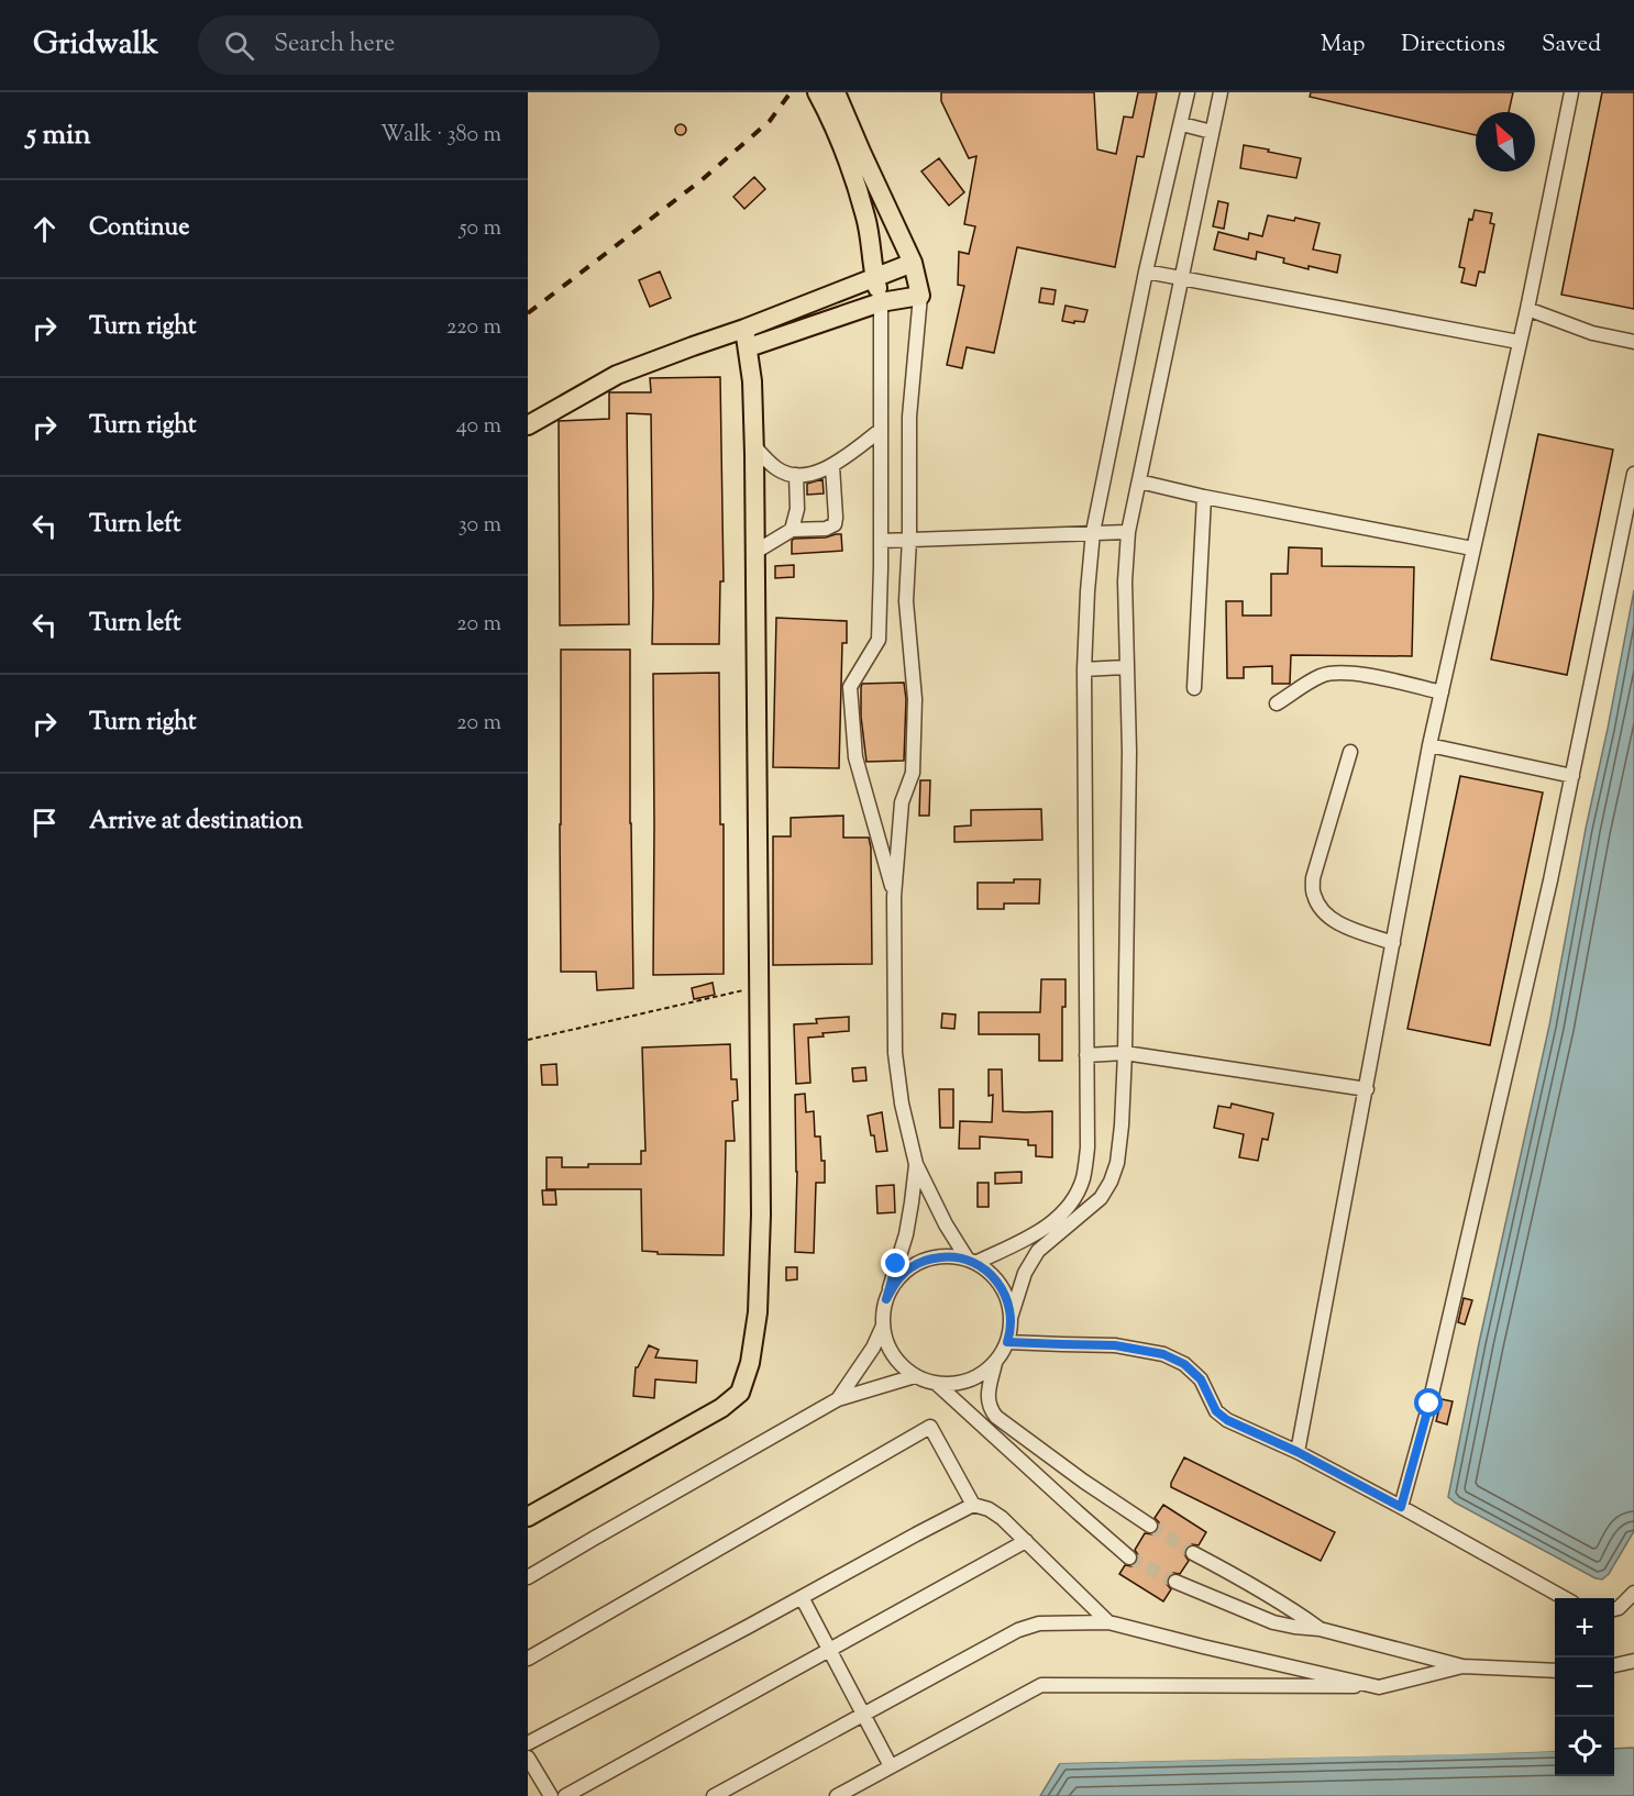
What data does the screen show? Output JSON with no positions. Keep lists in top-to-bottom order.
{
  "north": "top left",
  "page": {
    "header": "Gridwalk",
    "search": "Search here",
    "nav": ["Map", "Directions", "Saved"],
    "heading": ["5 min", "Walk · 380 m"],
    "list": [
      ["Continue", "50 m"],
      ["Turn right", "220 m"],
      ["Turn right", "40 m"],
      ["Turn left", "30 m"],
      ["Turn left", "20 m"],
      ["Turn right", "20 m"],
      "Arrive at destination"
    ],
    "map_buttons": ["+", "−"]
  }
}
